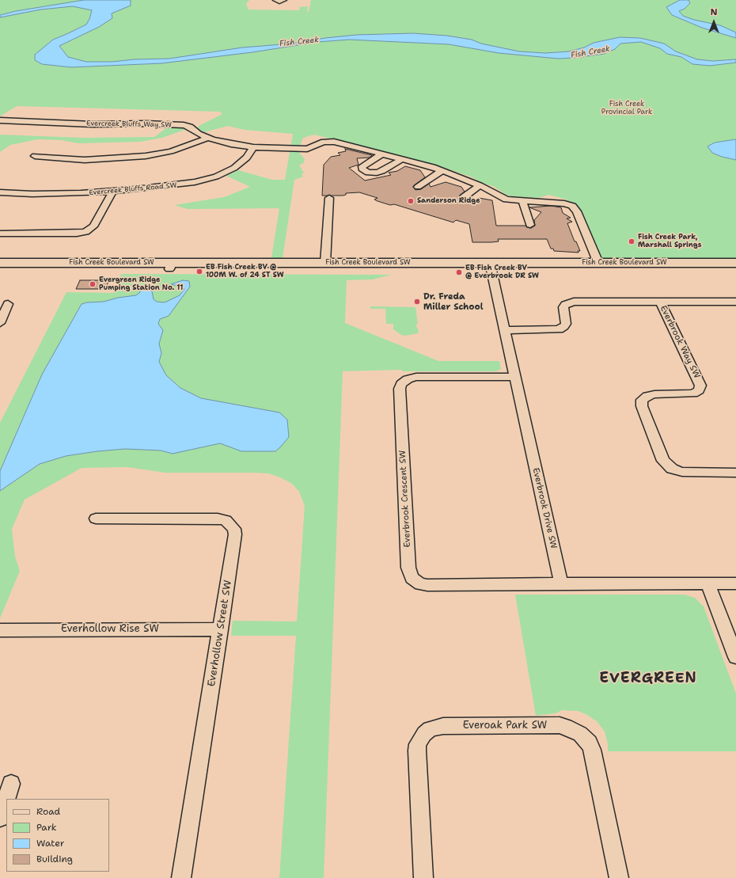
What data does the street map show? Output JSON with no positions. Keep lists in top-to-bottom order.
{
  "streets": {
    "main road": ["Fish Creek Boulevard SW"],
    "street": [
      "Evercreek Bluffs Way SW",
      "Evercreek Bluffs Road SW",
      "Everbrook Way SW",
      "Everbrook Crescent SW",
      "Everbrook Drive SW",
      "Everhollow Rise SW",
      "Everhollow Street SW",
      "Everoak Park SW"
    ]
  },
  "crossings": [
    ["Evercreek Bluffs Way SW", "Evercreek Bluffs Road SW"],
    ["Evercreek Bluffs Way SW", "Fish Creek Boulevard SW"],
    ["Fish Creek Boulevard SW", "Everbrook Drive SW"],
    ["Everbrook Way SW", "Everbrook Drive SW"],
    ["Everbrook Crescent SW", "Everbrook Drive SW"],
    ["Everhollow Rise SW", "Everhollow Street SW"]
  ],
  "districts": ["EVERGREEN"],
  "water": ["Fish Creek"],
  "parks": ["Fish Creek Provincial Park"],
  "places": [
    "Sanderson Ridge",
    "Fish Creek Park, Marshall Springs",
    "EB Fish Creek BV @ 100M W. of 24 ST SW",
    "EB Fish Creek BV @ Everbrook DR SW",
    "Evergreen Ridge Pumping Station No. 11",
    "Dr. Freda Miller School"
  ],
  "legend": [
    "Road",
    "Park",
    "Water",
    "Building"
  ],
  "north": "top"
}
